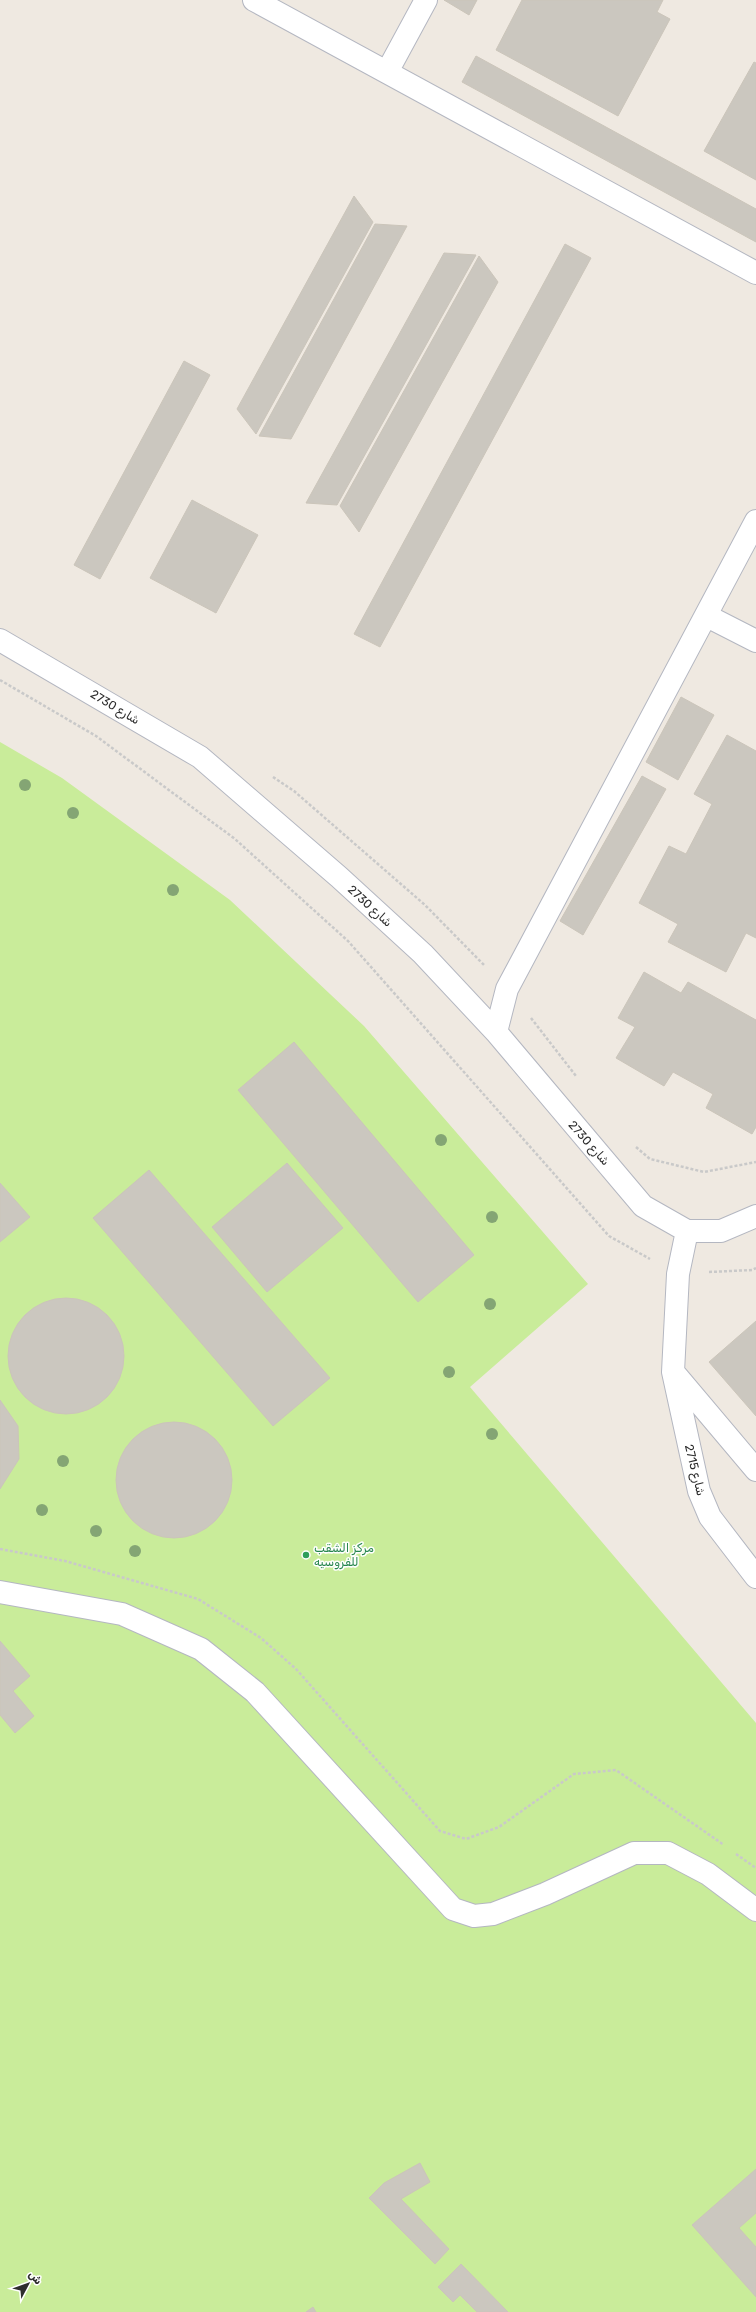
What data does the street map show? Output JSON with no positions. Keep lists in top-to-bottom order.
{
  "streets": {
    "street": ["شارع 2730", "شارع 2715"]
  },
  "crossings": [
    ["شارع 2730", "شارع 2715"]
  ],
  "places": ["مركز الشقب للفروسيه"],
  "north": "top right"
}
